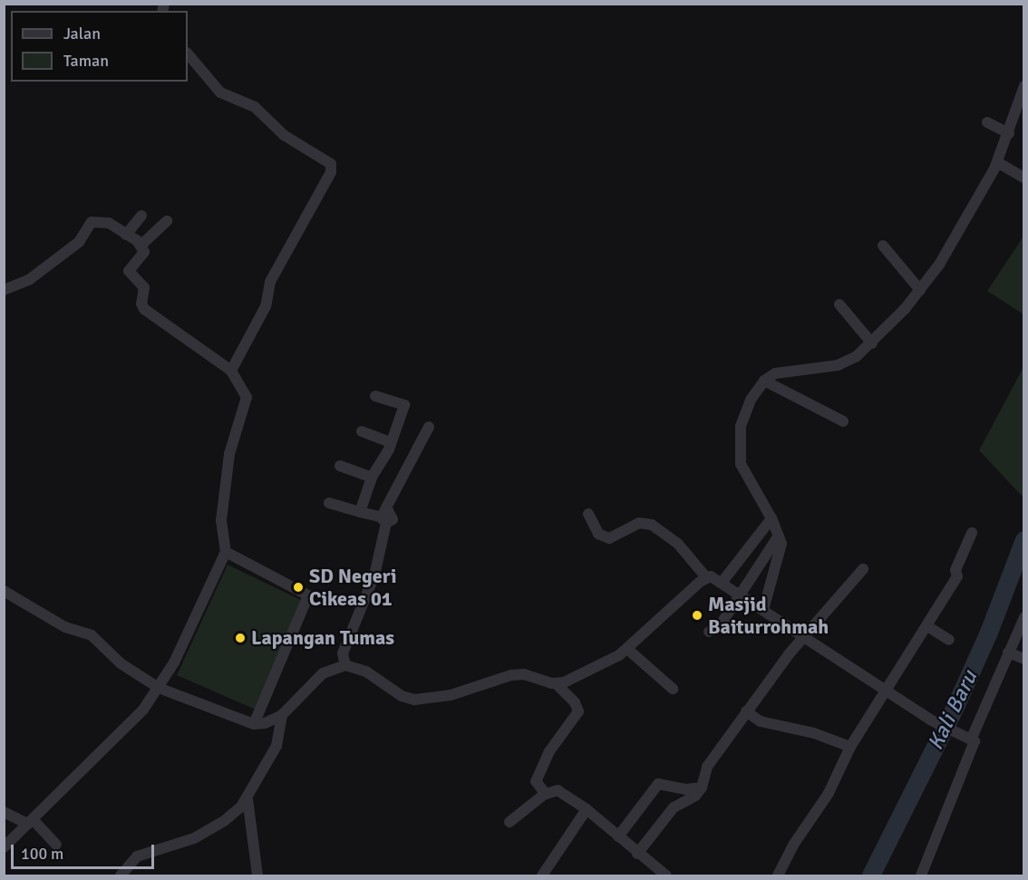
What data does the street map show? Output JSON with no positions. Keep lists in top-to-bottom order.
{
  "water": ["Kali Baru"],
  "places": ["SD Negeri Cikeas 01", "Masjid Baiturrohmah", "Lapangan Tumas"],
  "legend": ["Jalan", "Taman"],
  "scale_bar": "100 m"
}
